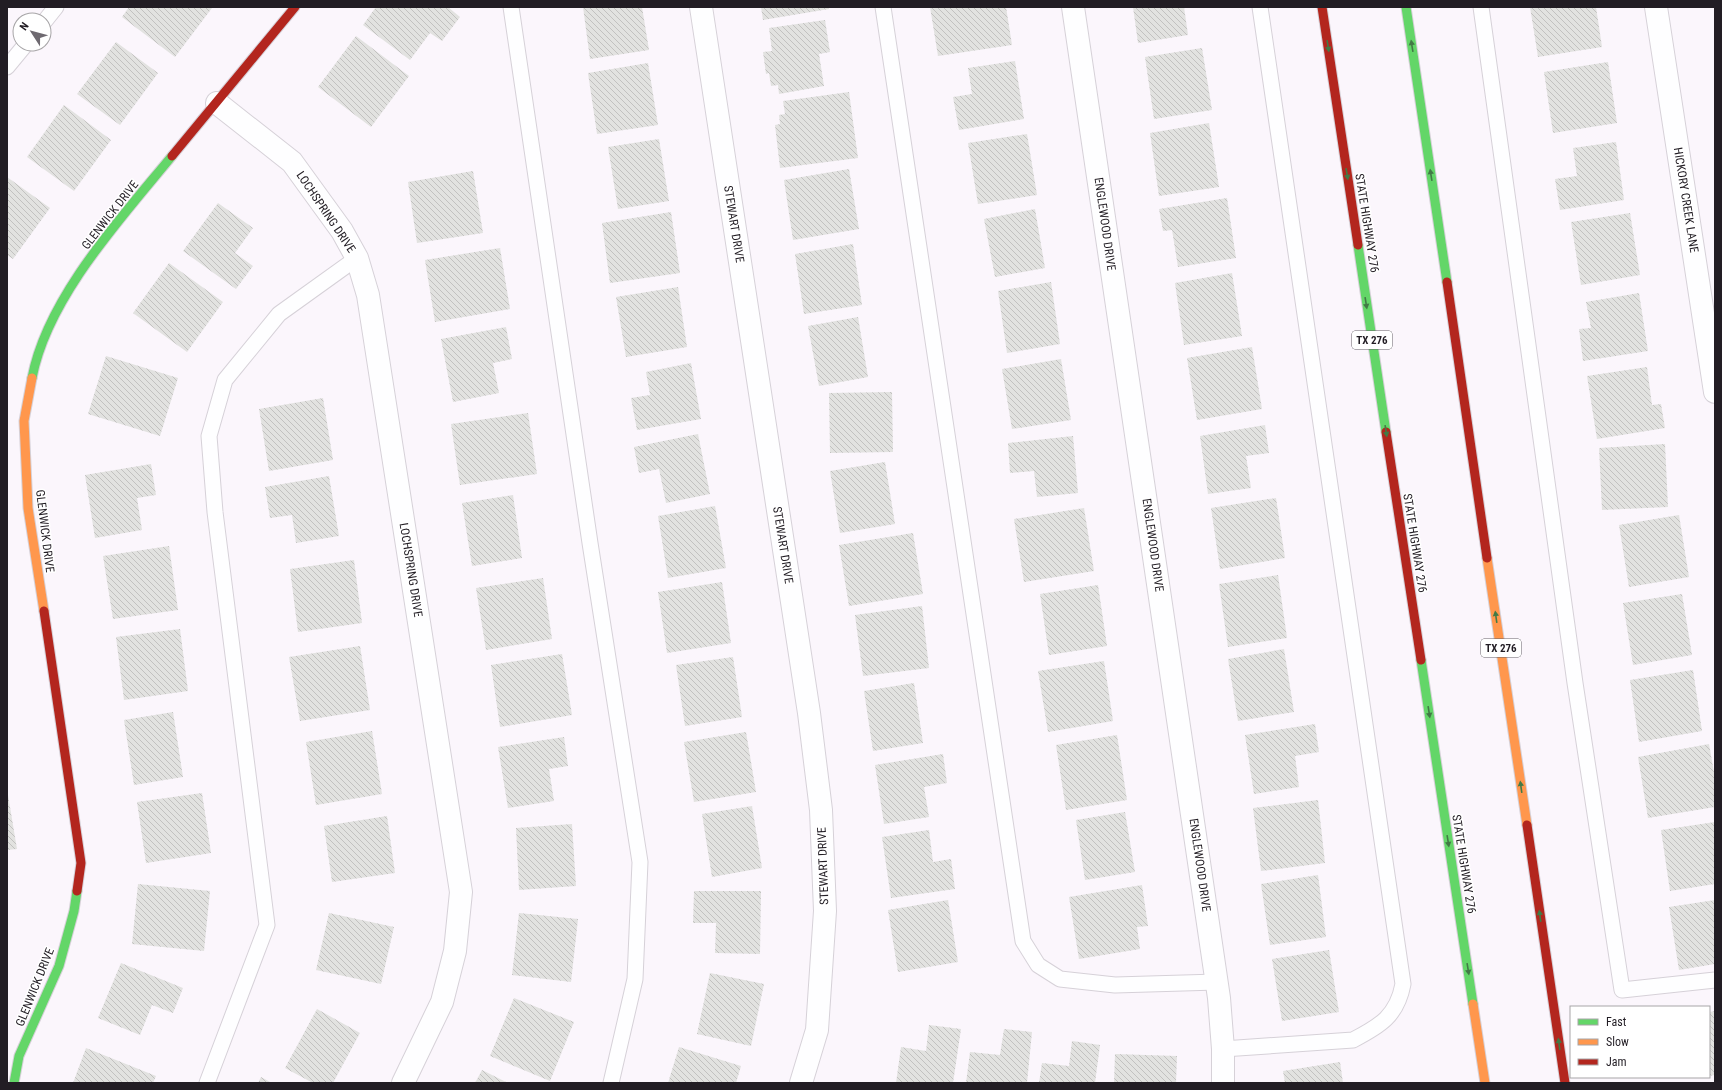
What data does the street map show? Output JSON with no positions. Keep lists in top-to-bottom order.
{
  "streets": {
    "main road": ["GLENWICK DRIVE", "STATE HIGHWAY 276", "TX 276"],
    "street": [
      "HICKORY CREEK LANE",
      "LOCHSPRING DRIVE",
      "STEWART DRIVE",
      "ENGLEWOOD DRIVE"
    ]
  },
  "crossings": [
    ["LOCHSPRING DRIVE", "GLENWICK DRIVE"]
  ],
  "legend": ["Fast", "Slow", "Jam"],
  "north": "top left"
}
